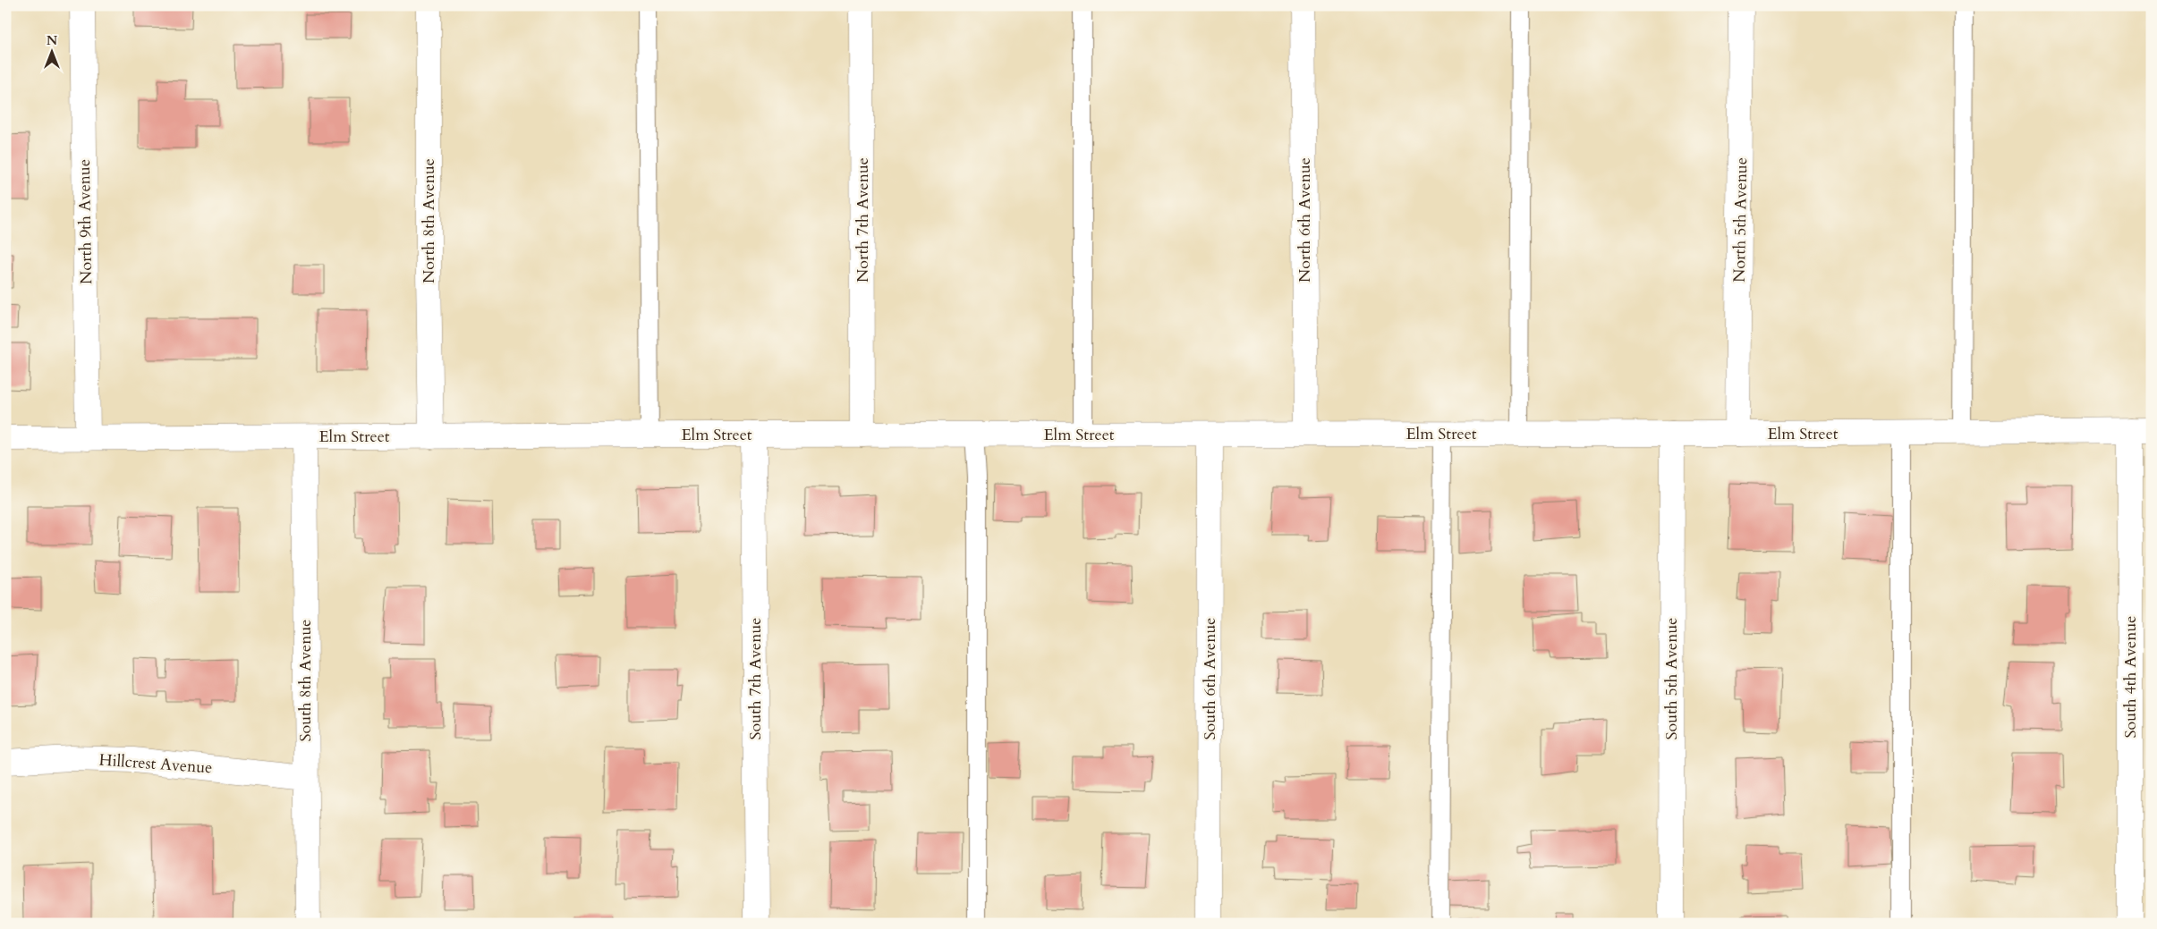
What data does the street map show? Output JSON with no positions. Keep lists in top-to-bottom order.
{
  "streets": {
    "street": [
      "North 7th Avenue",
      "North 6th Avenue",
      "North 5th Avenue",
      "North 8th Avenue",
      "North 9th Avenue",
      "Elm Street",
      "South 4th Avenue",
      "South 7th Avenue",
      "South 6th Avenue",
      "South 5th Avenue",
      "South 8th Avenue",
      "Hillcrest Avenue"
    ]
  },
  "crossings": [
    ["North 7th Avenue", "Elm Street"],
    ["North 6th Avenue", "Elm Street"],
    ["North 5th Avenue", "Elm Street"],
    ["North 8th Avenue", "Elm Street"],
    ["North 9th Avenue", "Elm Street"],
    ["Elm Street", "South 4th Avenue"],
    ["Elm Street", "South 7th Avenue"],
    ["Elm Street", "South 6th Avenue"],
    ["Elm Street", "South 5th Avenue"],
    ["Elm Street", "South 8th Avenue"],
    ["South 8th Avenue", "Hillcrest Avenue"]
  ],
  "north": "top"
}
